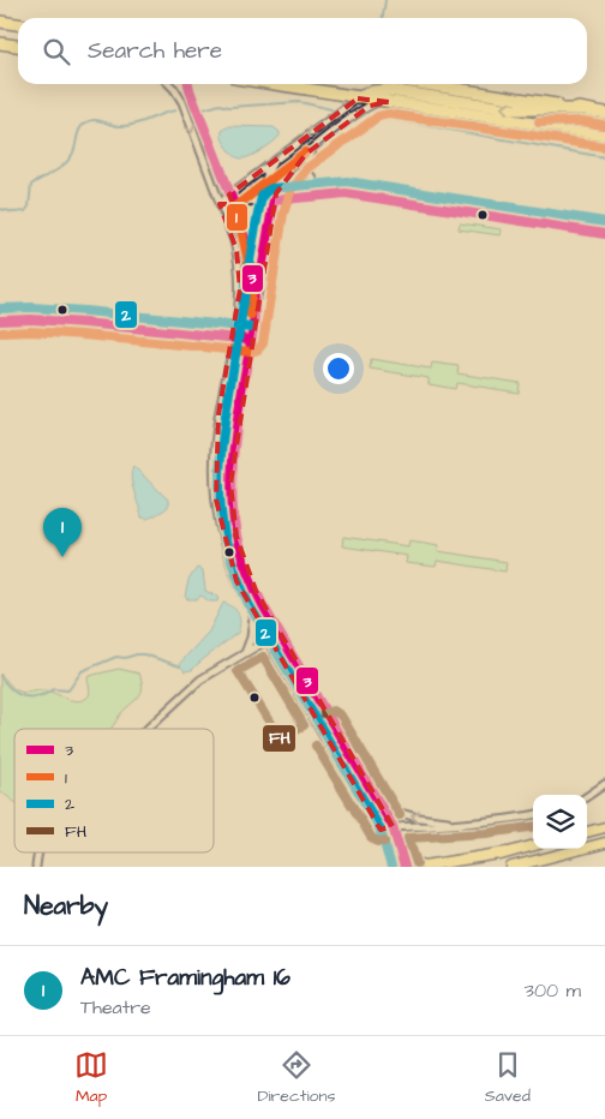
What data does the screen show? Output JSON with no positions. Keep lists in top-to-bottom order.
{
  "lines": [
    "transit line 3",
    "transit line 1",
    "transit line 2",
    "transit line FH"
  ],
  "legend": [
    "3",
    "1",
    "2",
    "FH"
  ],
  "page": {
    "search": "Search here",
    "pins": "1",
    "heading": "Nearby",
    "list": [
      {
        "mark": "1",
        "name": "AMC Framingham 16",
        "note": "Theatre",
        "value": "300 m"
      }
    ],
    "nav": ["Map", "Directions", "Saved"]
  }
}
